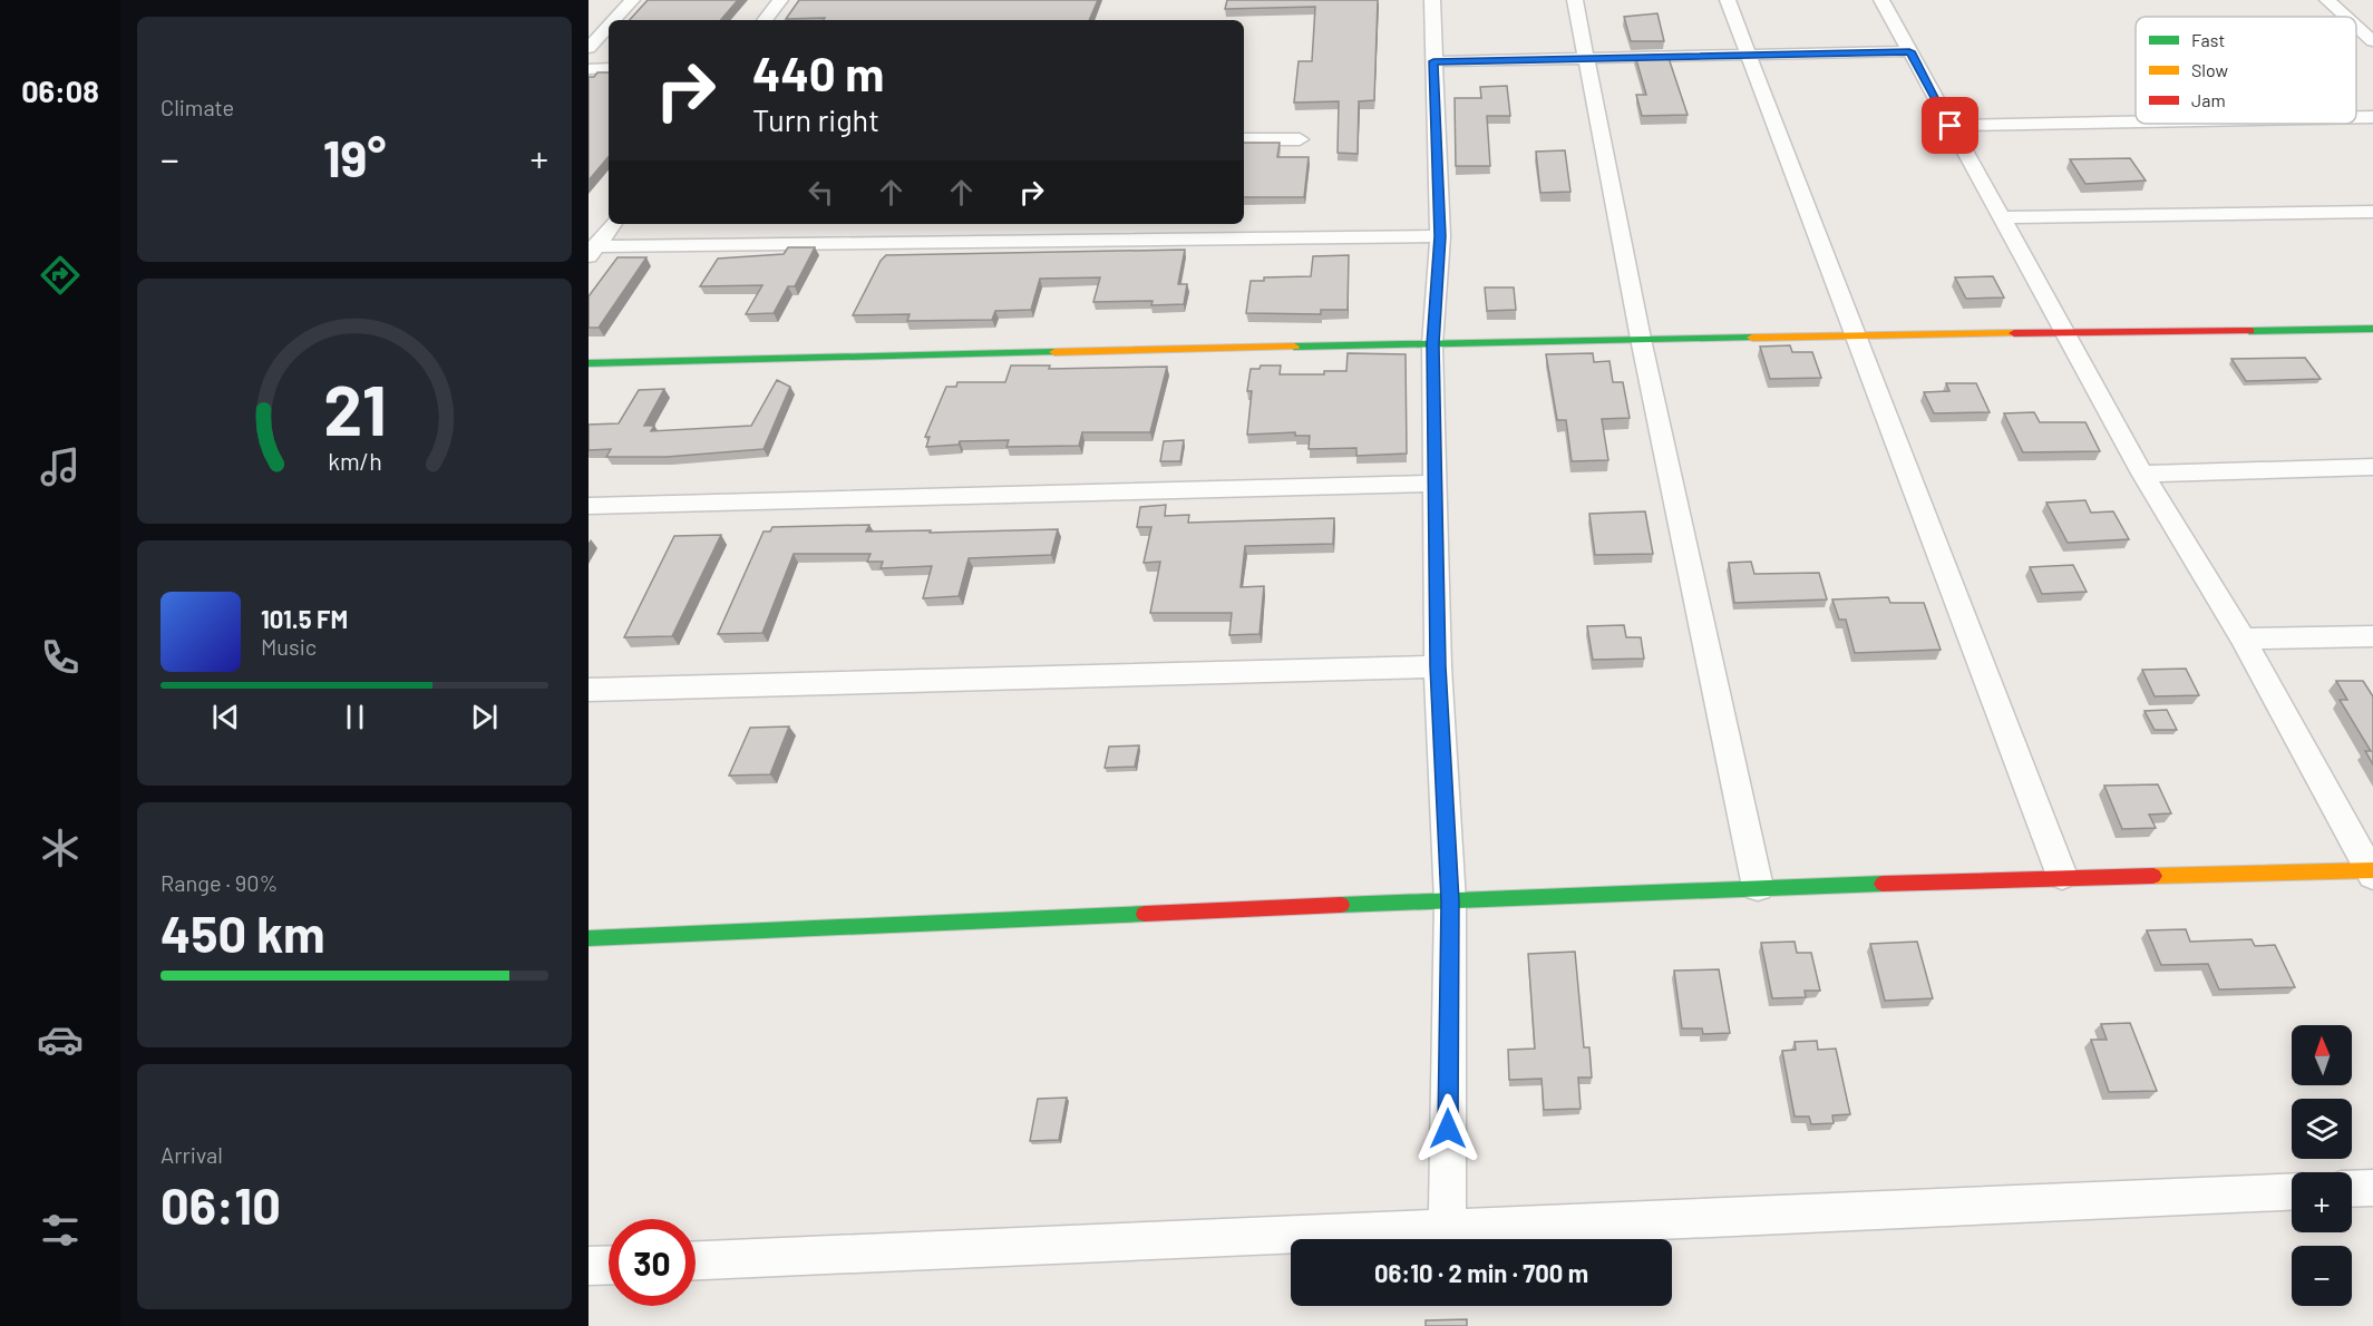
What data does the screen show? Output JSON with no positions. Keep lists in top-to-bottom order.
{
  "legend": ["Fast", "Slow", "Jam"],
  "north": "top",
  "page": {
    "tabs": "06:08",
    "tile": [
      "Climate",
      ["Range · 90%", "450 km"],
      ["Arrival", "06:10"]
    ],
    "turn": ["440 m", "Turn right"],
    "heat": ["−", "19°", "+"],
    "song": ["101.5 FM", "Music"],
    "map_buttons": ["+", "−"],
    "limit": "30",
    "trip": "06:10 · 2 min · 700 m",
    "gauge": ["21", "km/h"]
  }
}
